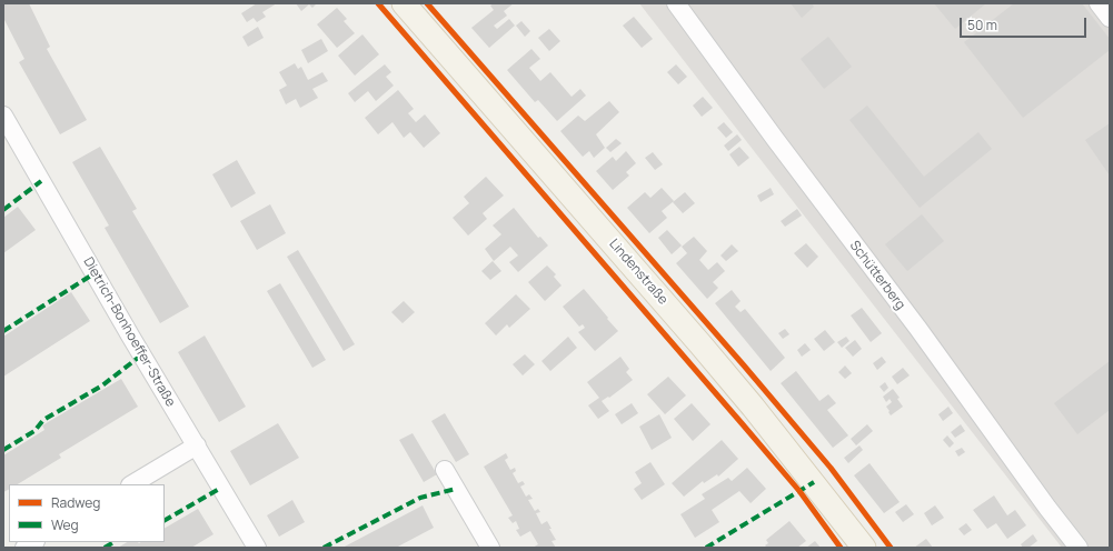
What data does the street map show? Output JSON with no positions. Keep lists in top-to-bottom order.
{
  "streets": {
    "main road": ["Lindenstraße"],
    "street": ["Schütterberg", "Dietrich-Bonhoeffer-Straße"]
  },
  "legend": ["Radweg", "Weg"],
  "scale_bar": "50 m"
}
